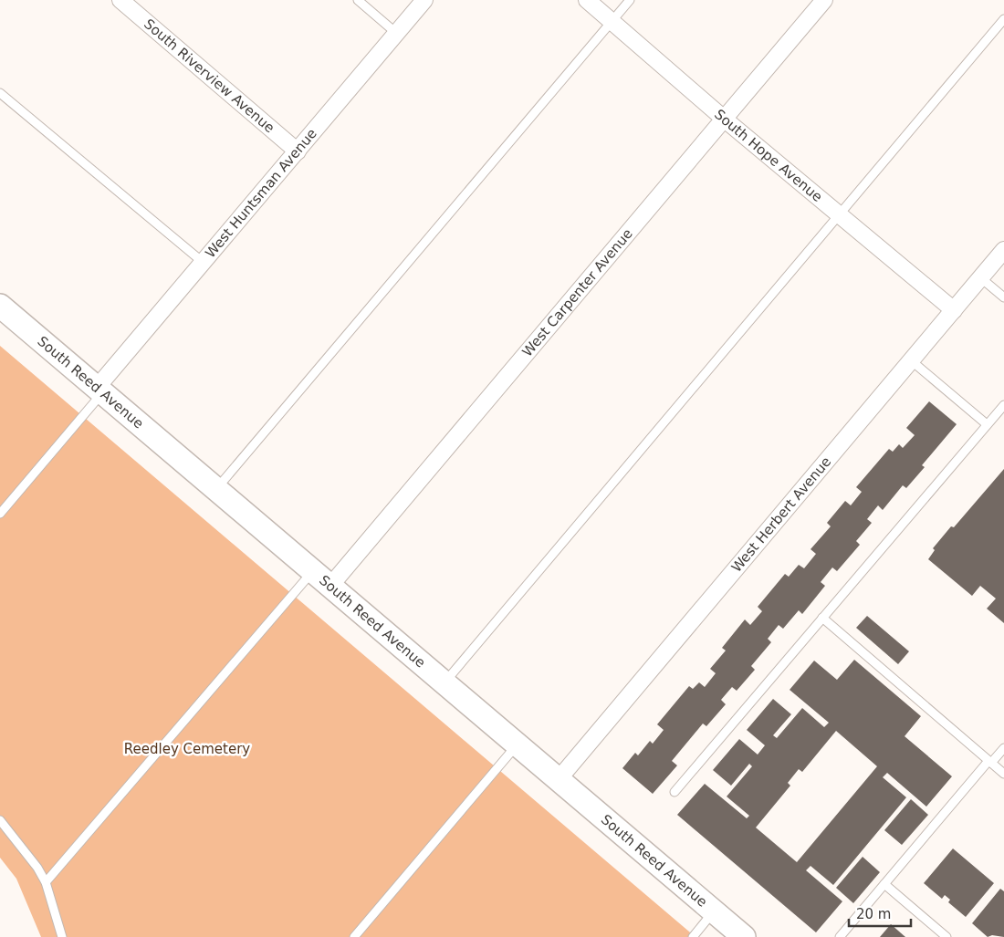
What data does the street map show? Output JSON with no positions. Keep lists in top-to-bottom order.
{
  "streets": {
    "street": [
      "South Riverview Avenue",
      "South Hope Avenue",
      "West Huntsman Avenue",
      "West Carpenter Avenue",
      "South Reed Avenue",
      "West Herbert Avenue"
    ]
  },
  "crossings": [
    ["South Riverview Avenue", "West Huntsman Avenue"],
    ["South Hope Avenue", "West Carpenter Avenue"],
    ["South Hope Avenue", "West Herbert Avenue"],
    ["West Huntsman Avenue", "South Reed Avenue"],
    ["West Carpenter Avenue", "South Reed Avenue"],
    ["South Reed Avenue", "West Herbert Avenue"]
  ],
  "parks": ["Reedley Cemetery"],
  "scale_bar": "20 m"
}
